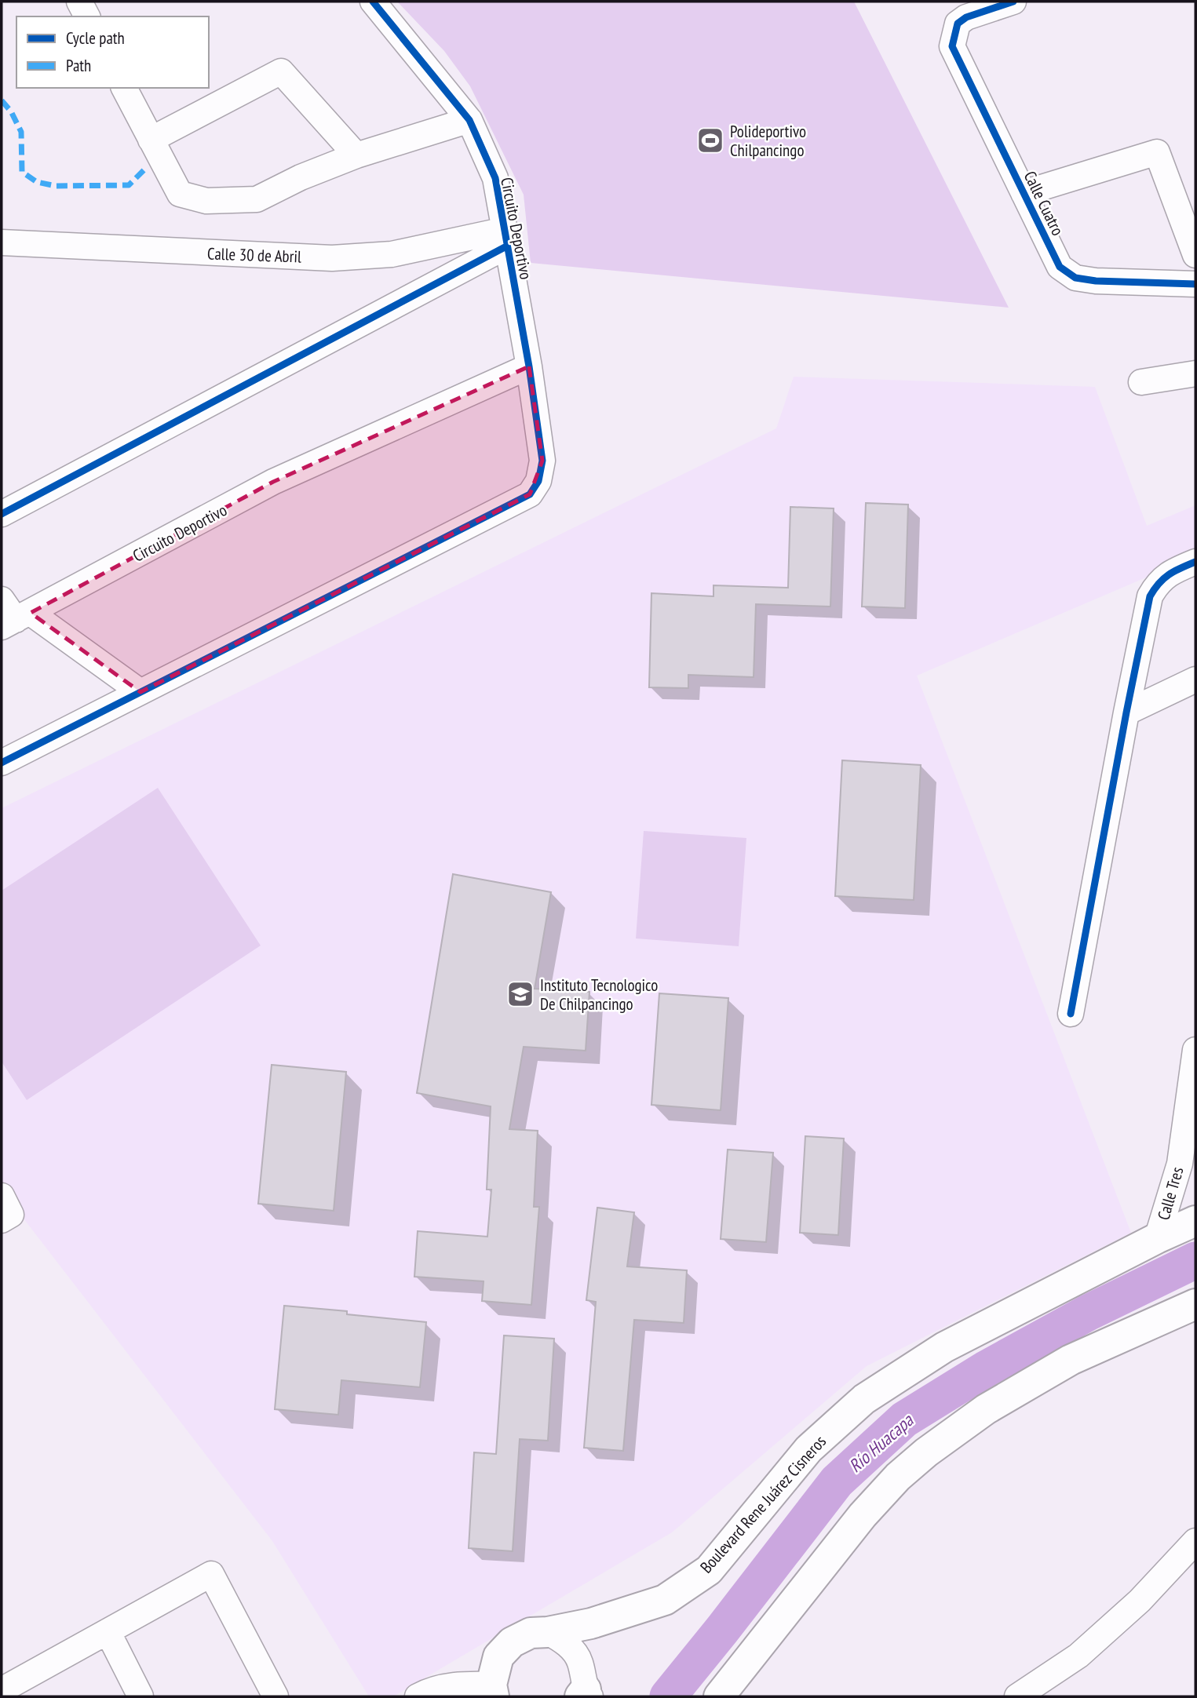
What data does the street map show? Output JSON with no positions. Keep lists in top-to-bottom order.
{
  "streets": {
    "main road": ["Boulevard Rene Juárez Cisneros"],
    "street": [
      "Calle Cuatro",
      "Circuito Deportivo",
      "Calle 30 de Abril",
      "Calle Tres"
    ]
  },
  "crossings": [
    ["Circuito Deportivo", "Calle 30 de Abril"],
    ["Calle Tres", "Boulevard Rene Juárez Cisneros"]
  ],
  "water": ["Río Huacapa"],
  "places": {
    "sports": ["Polideportivo Chilpancingo"],
    "school or university": ["Instituto Tecnologico De Chilpancingo"]
  },
  "legend": ["Cycle path", "Path"]
}
